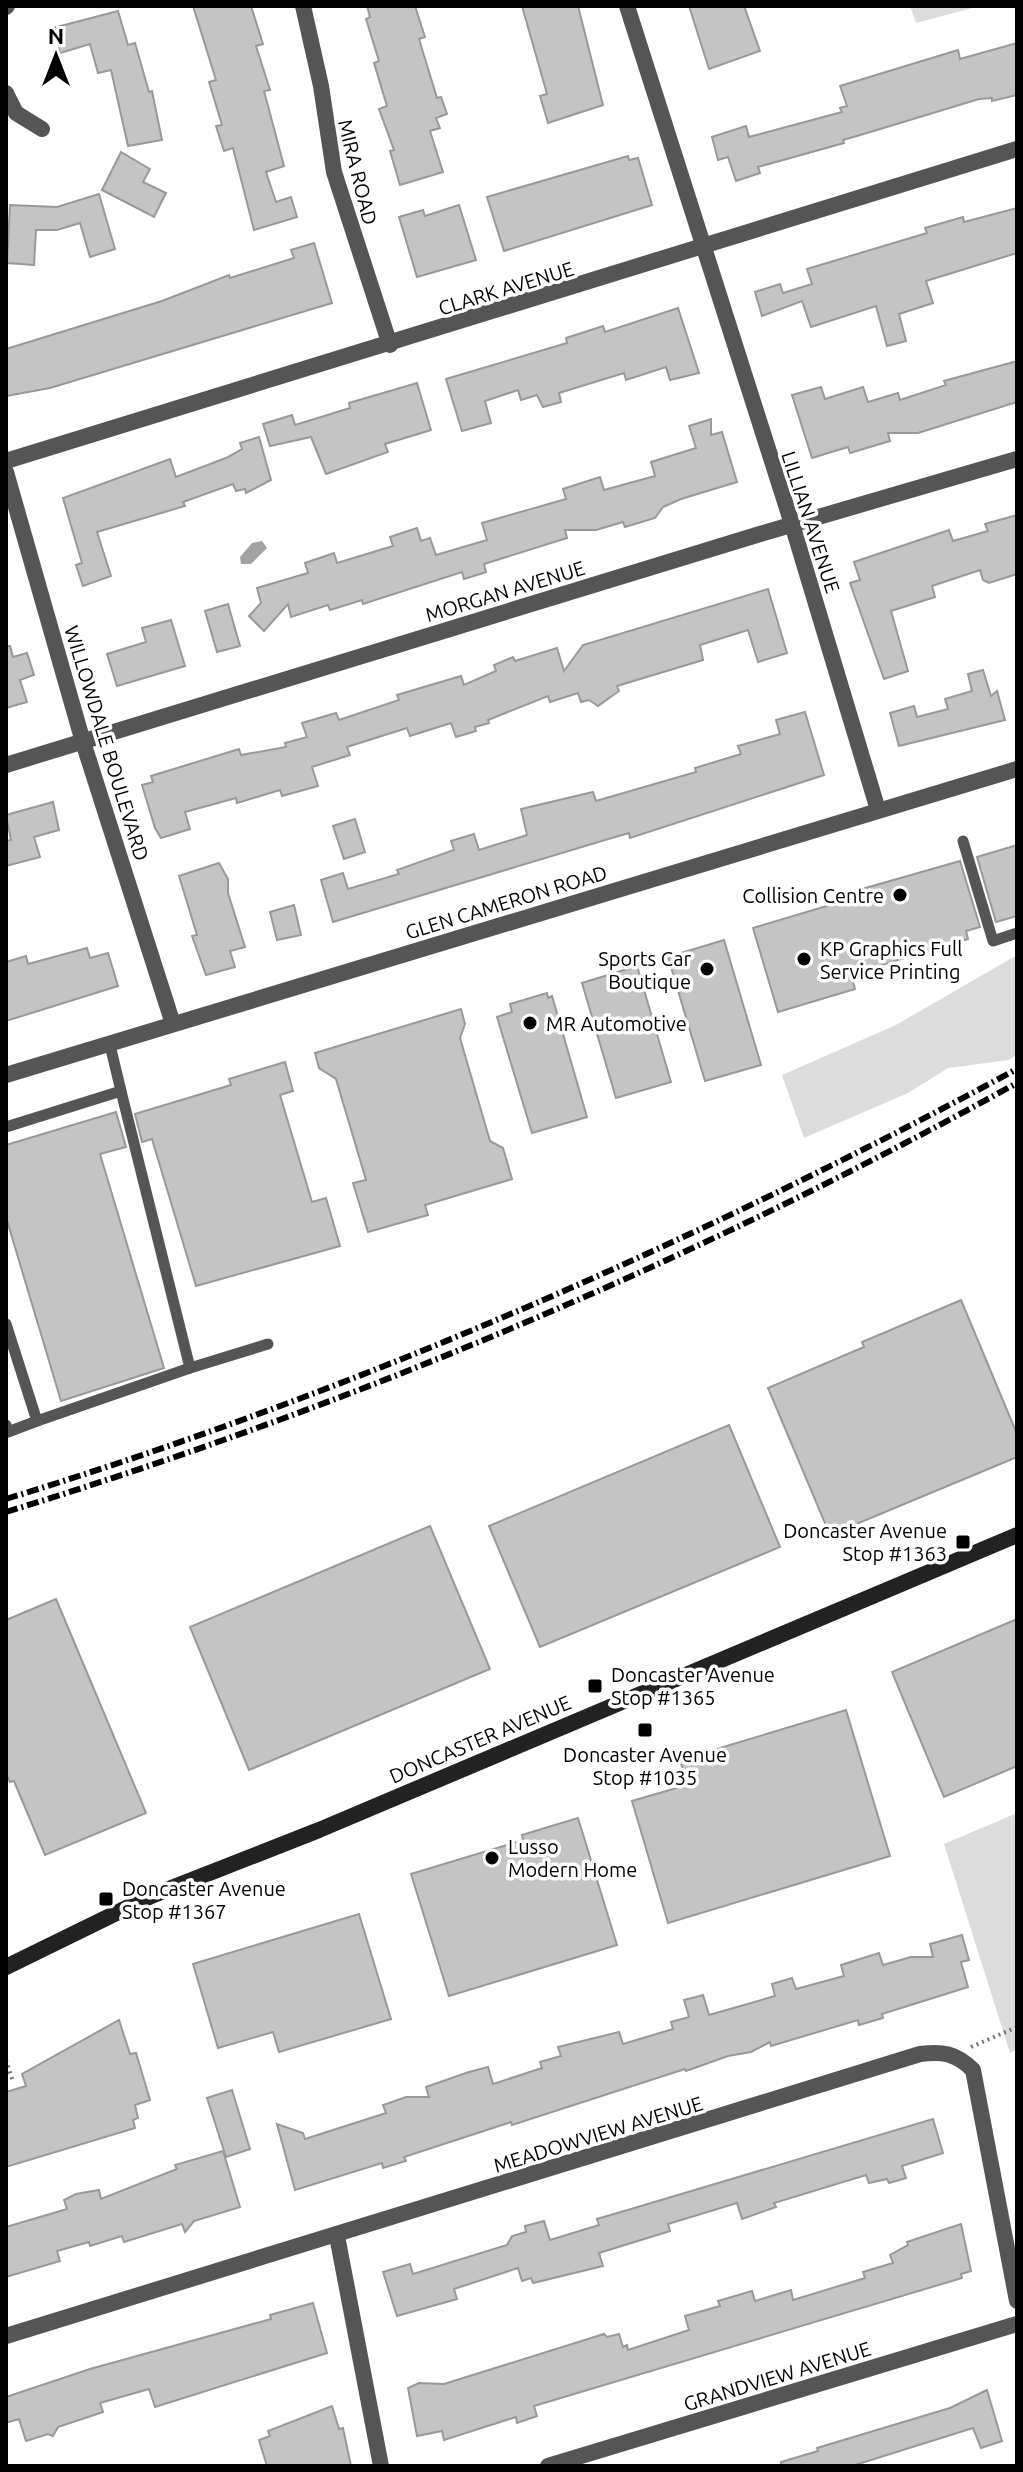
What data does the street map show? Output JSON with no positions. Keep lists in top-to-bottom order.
{
  "streets": {
    "street": [
      "MIRA ROAD",
      "CLARK AVENUE",
      "LILLIAN AVENUE",
      "MORGAN AVENUE",
      "WILLOWDALE BOULEVARD",
      "GLEN CAMERON ROAD",
      "DONCASTER AVENUE",
      "MEADOWVIEW AVENUE",
      "GRANDVIEW AVENUE"
    ]
  },
  "crossings": [
    ["MIRA ROAD", "CLARK AVENUE"],
    ["CLARK AVENUE", "LILLIAN AVENUE"],
    ["LILLIAN AVENUE", "MORGAN AVENUE"],
    ["LILLIAN AVENUE", "GLEN CAMERON ROAD"],
    ["MORGAN AVENUE", "WILLOWDALE BOULEVARD"],
    ["WILLOWDALE BOULEVARD", "GLEN CAMERON ROAD"]
  ],
  "places": {
    "other": [
      "Collision Centre",
      "KP Graphics Full Service Printing",
      "Sports Car Boutique",
      "MR Automotive",
      "Lusso Modern Home"
    ],
    "transit": [
      "Doncaster Avenue Stop #1363",
      "Doncaster Avenue Stop #1365",
      "Doncaster Avenue Stop #1035",
      "Doncaster Avenue Stop #1367"
    ]
  },
  "north": "top"
}
